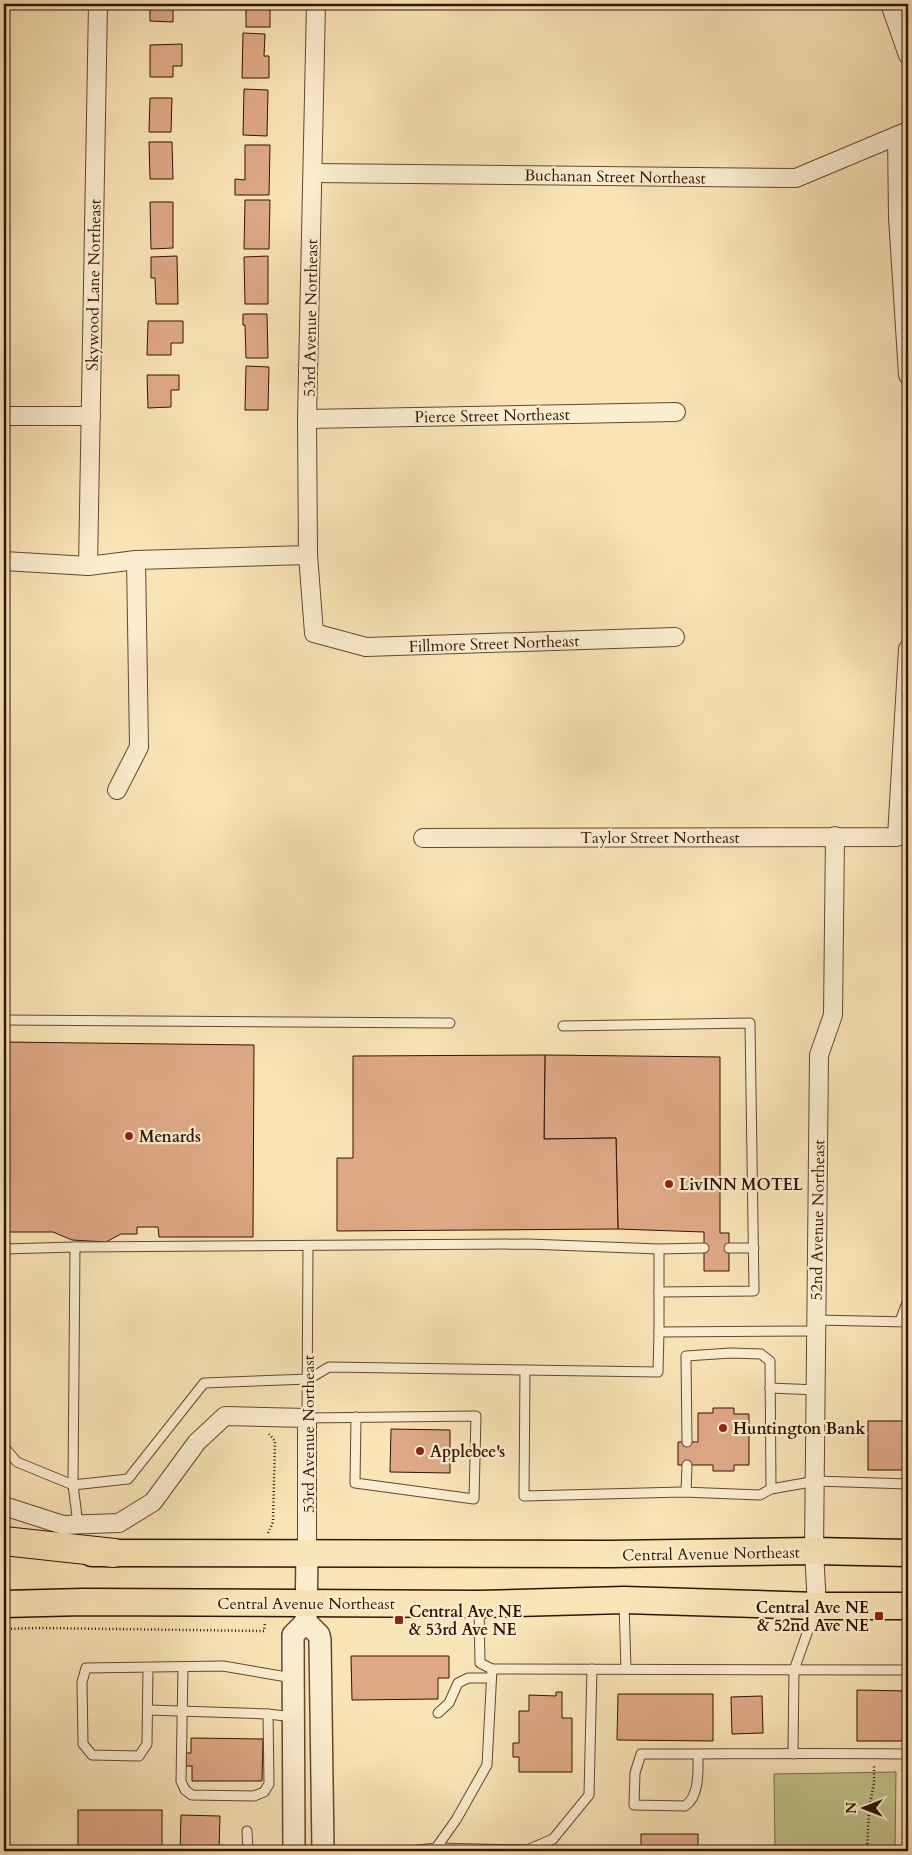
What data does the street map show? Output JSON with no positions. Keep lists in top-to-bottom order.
{
  "streets": {
    "main road": ["Central Avenue Northeast"],
    "street": [
      "Buchanan Street Northeast",
      "Skywood Lane Northeast",
      "53rd Avenue Northeast",
      "Pierce Street Northeast",
      "Fillmore Street Northeast",
      "Taylor Street Northeast",
      "52nd Avenue Northeast"
    ]
  },
  "crossings": [
    ["Buchanan Street Northeast", "53rd Avenue Northeast"],
    ["53rd Avenue Northeast", "Pierce Street Northeast"],
    ["53rd Avenue Northeast", "Fillmore Street Northeast"],
    ["53rd Avenue Northeast", "Central Avenue Northeast"],
    ["Taylor Street Northeast", "52nd Avenue Northeast"],
    ["52nd Avenue Northeast", "Central Avenue Northeast"]
  ],
  "places": {
    "other": [
      "Menards",
      "LivINN MOTEL",
      "Huntington Bank",
      "Applebee's"
    ],
    "transit": ["Central Ave NE & 52nd Ave NE", "Central Ave NE & 53rd Ave NE"]
  },
  "north": "left"
}
